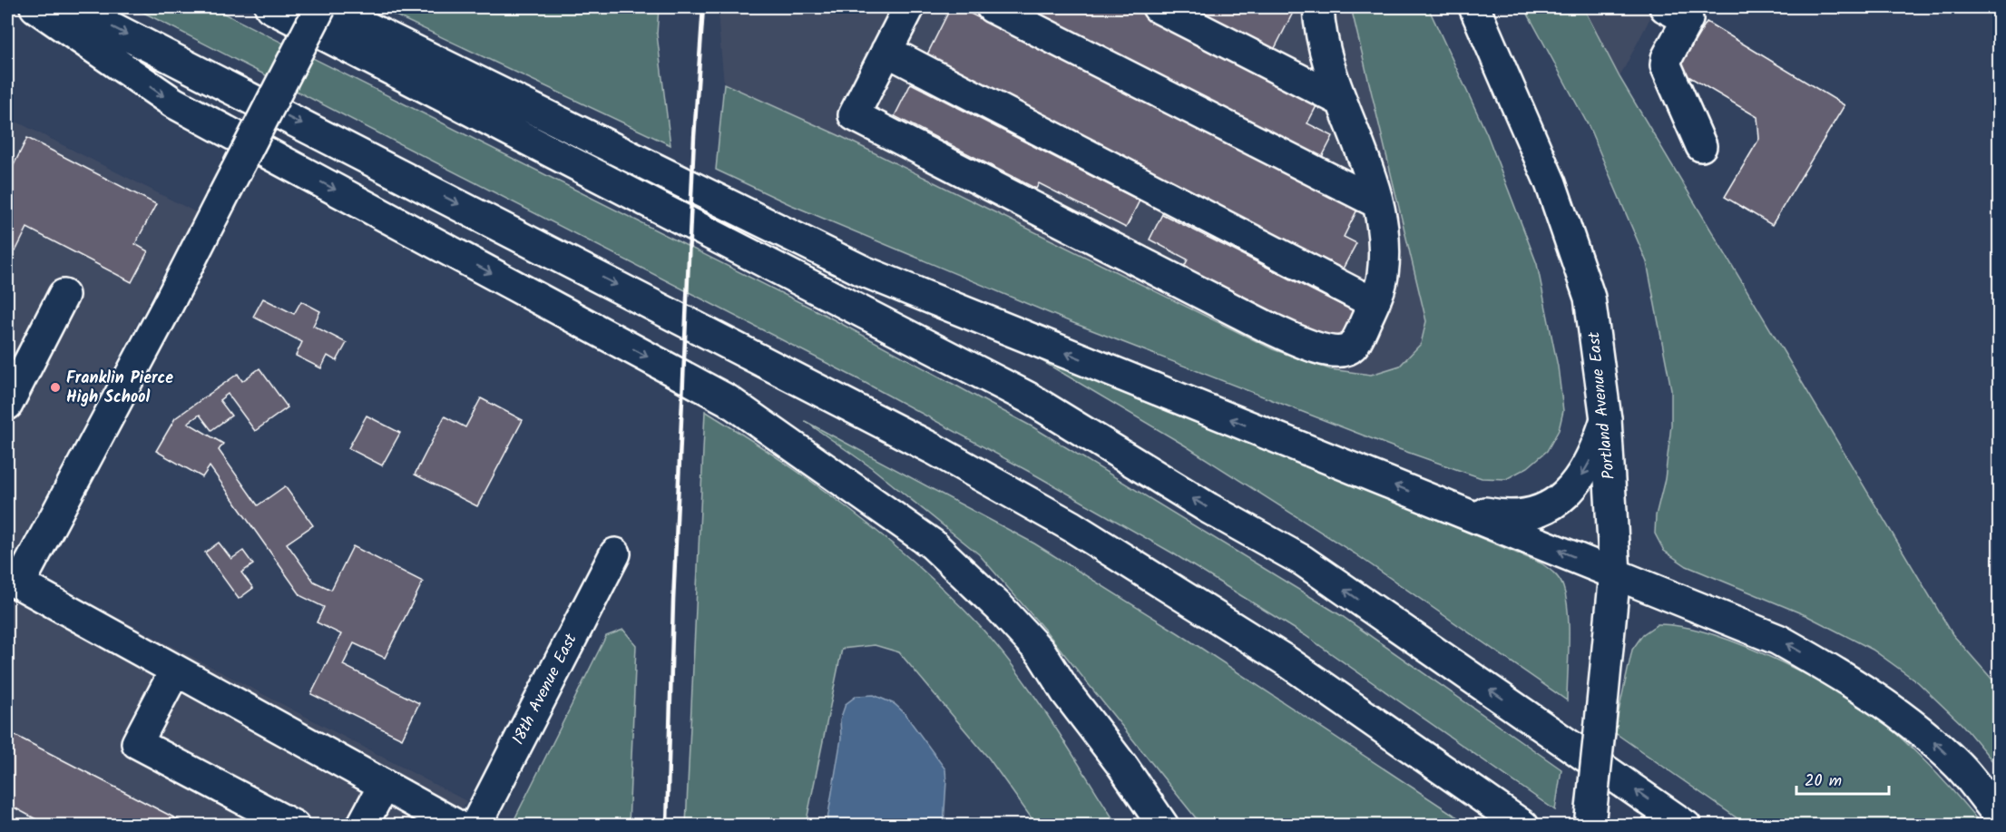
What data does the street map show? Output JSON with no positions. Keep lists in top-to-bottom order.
{
  "streets": {
    "main road": ["Portland Avenue East", "18th Avenue East"]
  },
  "places": ["Franklin Pierce High School"],
  "scale_bar": "20 m"
}
